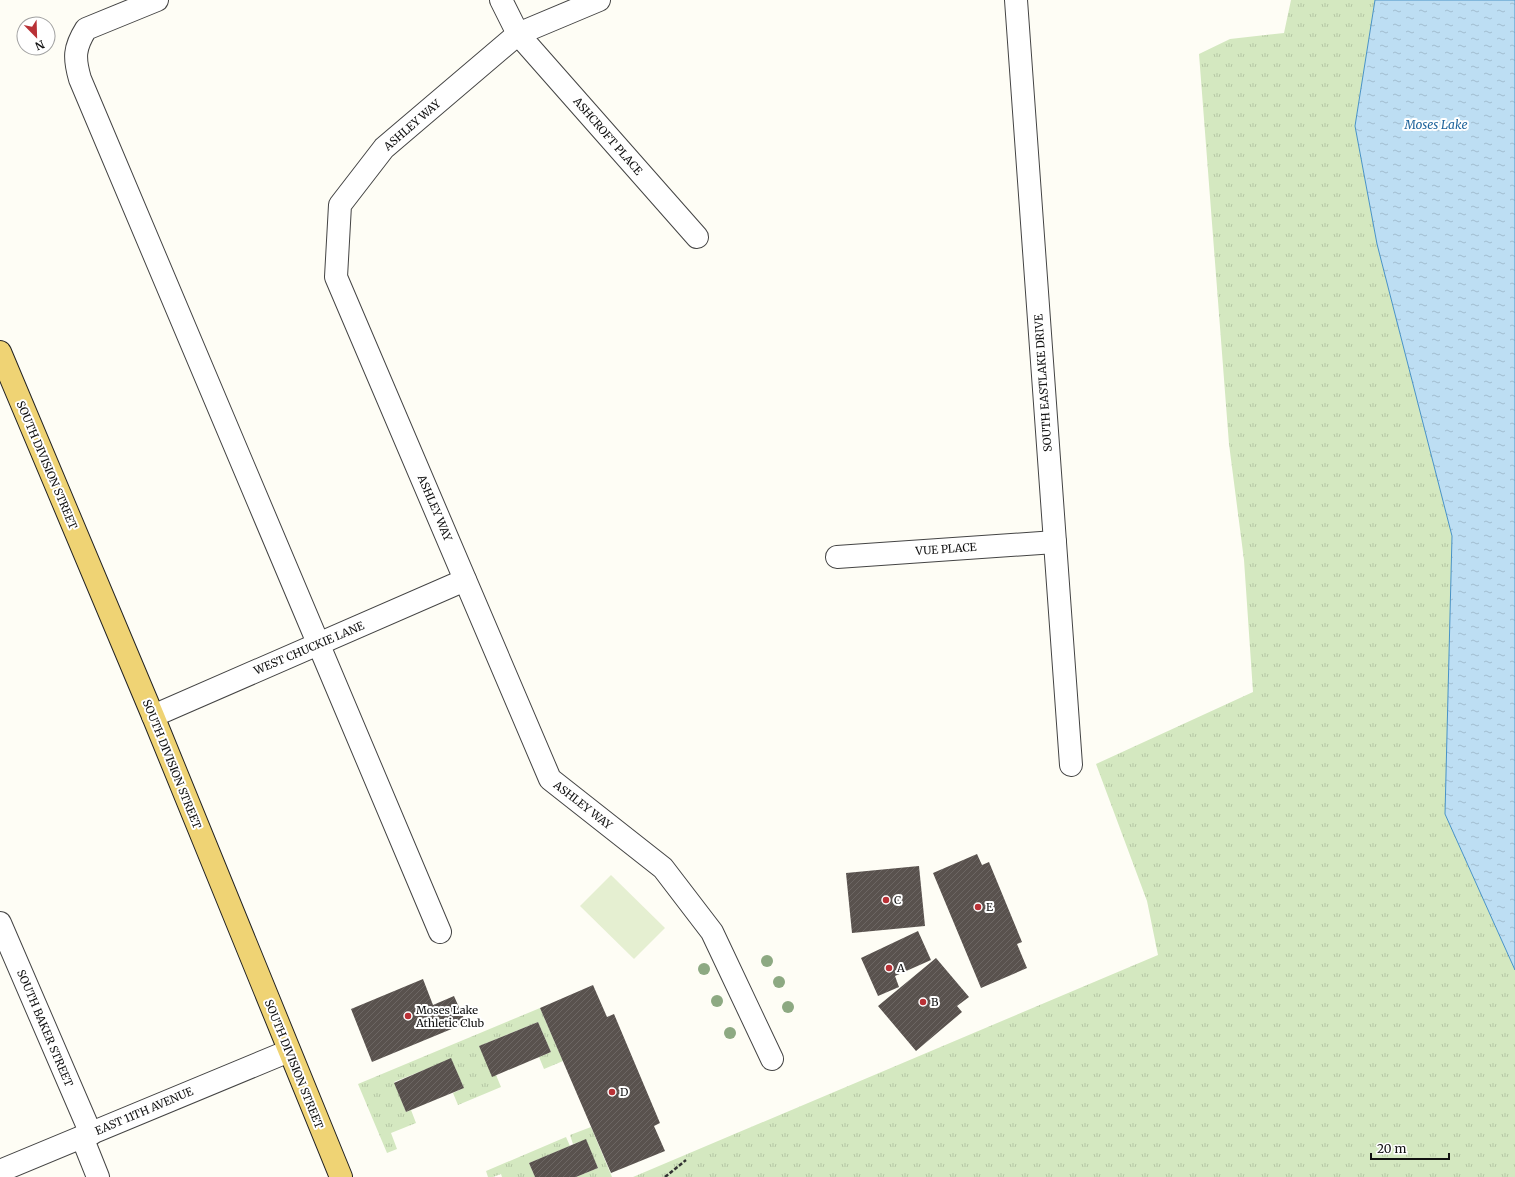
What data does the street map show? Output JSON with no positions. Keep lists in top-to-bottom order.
{
  "streets": {
    "main road": ["SOUTH DIVISION STREET"],
    "street": [
      "ASHLEY WAY",
      "ASHCROFT PLACE",
      "SOUTH EASTLAKE DRIVE",
      "VUE PLACE",
      "WEST CHUCKIE LANE",
      "SOUTH BAKER STREET",
      "EAST 11TH AVENUE"
    ]
  },
  "crossings": [
    ["ASHLEY WAY", "ASHCROFT PLACE"],
    ["ASHLEY WAY", "WEST CHUCKIE LANE"],
    ["SOUTH EASTLAKE DRIVE", "VUE PLACE"],
    ["SOUTH DIVISION STREET", "WEST CHUCKIE LANE"],
    ["SOUTH DIVISION STREET", "EAST 11TH AVENUE"],
    ["SOUTH BAKER STREET", "EAST 11TH AVENUE"]
  ],
  "water": ["Moses Lake"],
  "places": [
    "C",
    "E",
    "A",
    "B",
    "Moses Lake Athletic Club",
    "D"
  ],
  "scale_bar": "20 m",
  "north": "bottom right"
}
